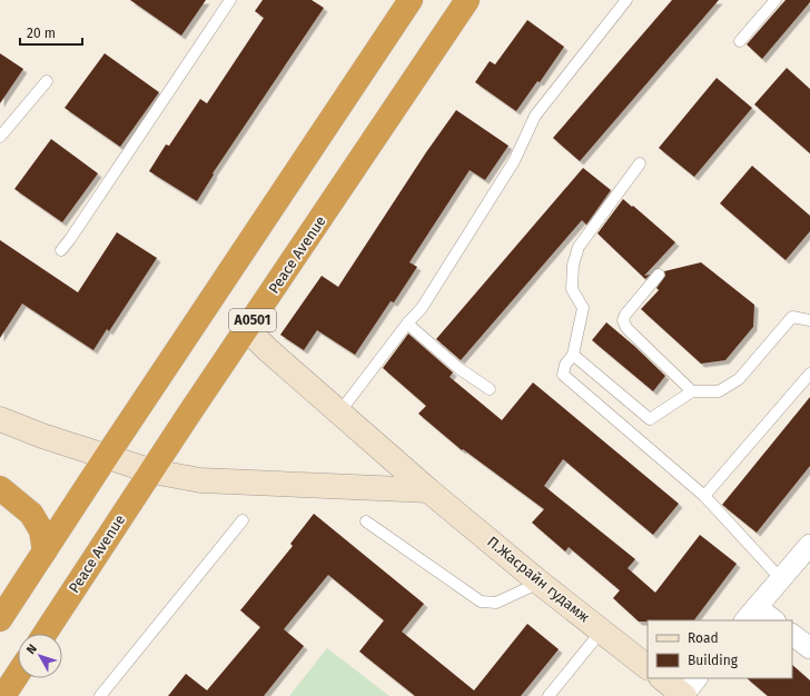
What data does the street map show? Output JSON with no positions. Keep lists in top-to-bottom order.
{
  "streets": {
    "highway": ["Peace Avenue", "A0501"],
    "street": ["П.Жасрайн гудамж"]
  },
  "crossings": [
    ["Peace Avenue", "П.Жасрайн гудамж"]
  ],
  "legend": ["Road", "Building"],
  "scale_bar": "20 m",
  "north": "top left"
}
